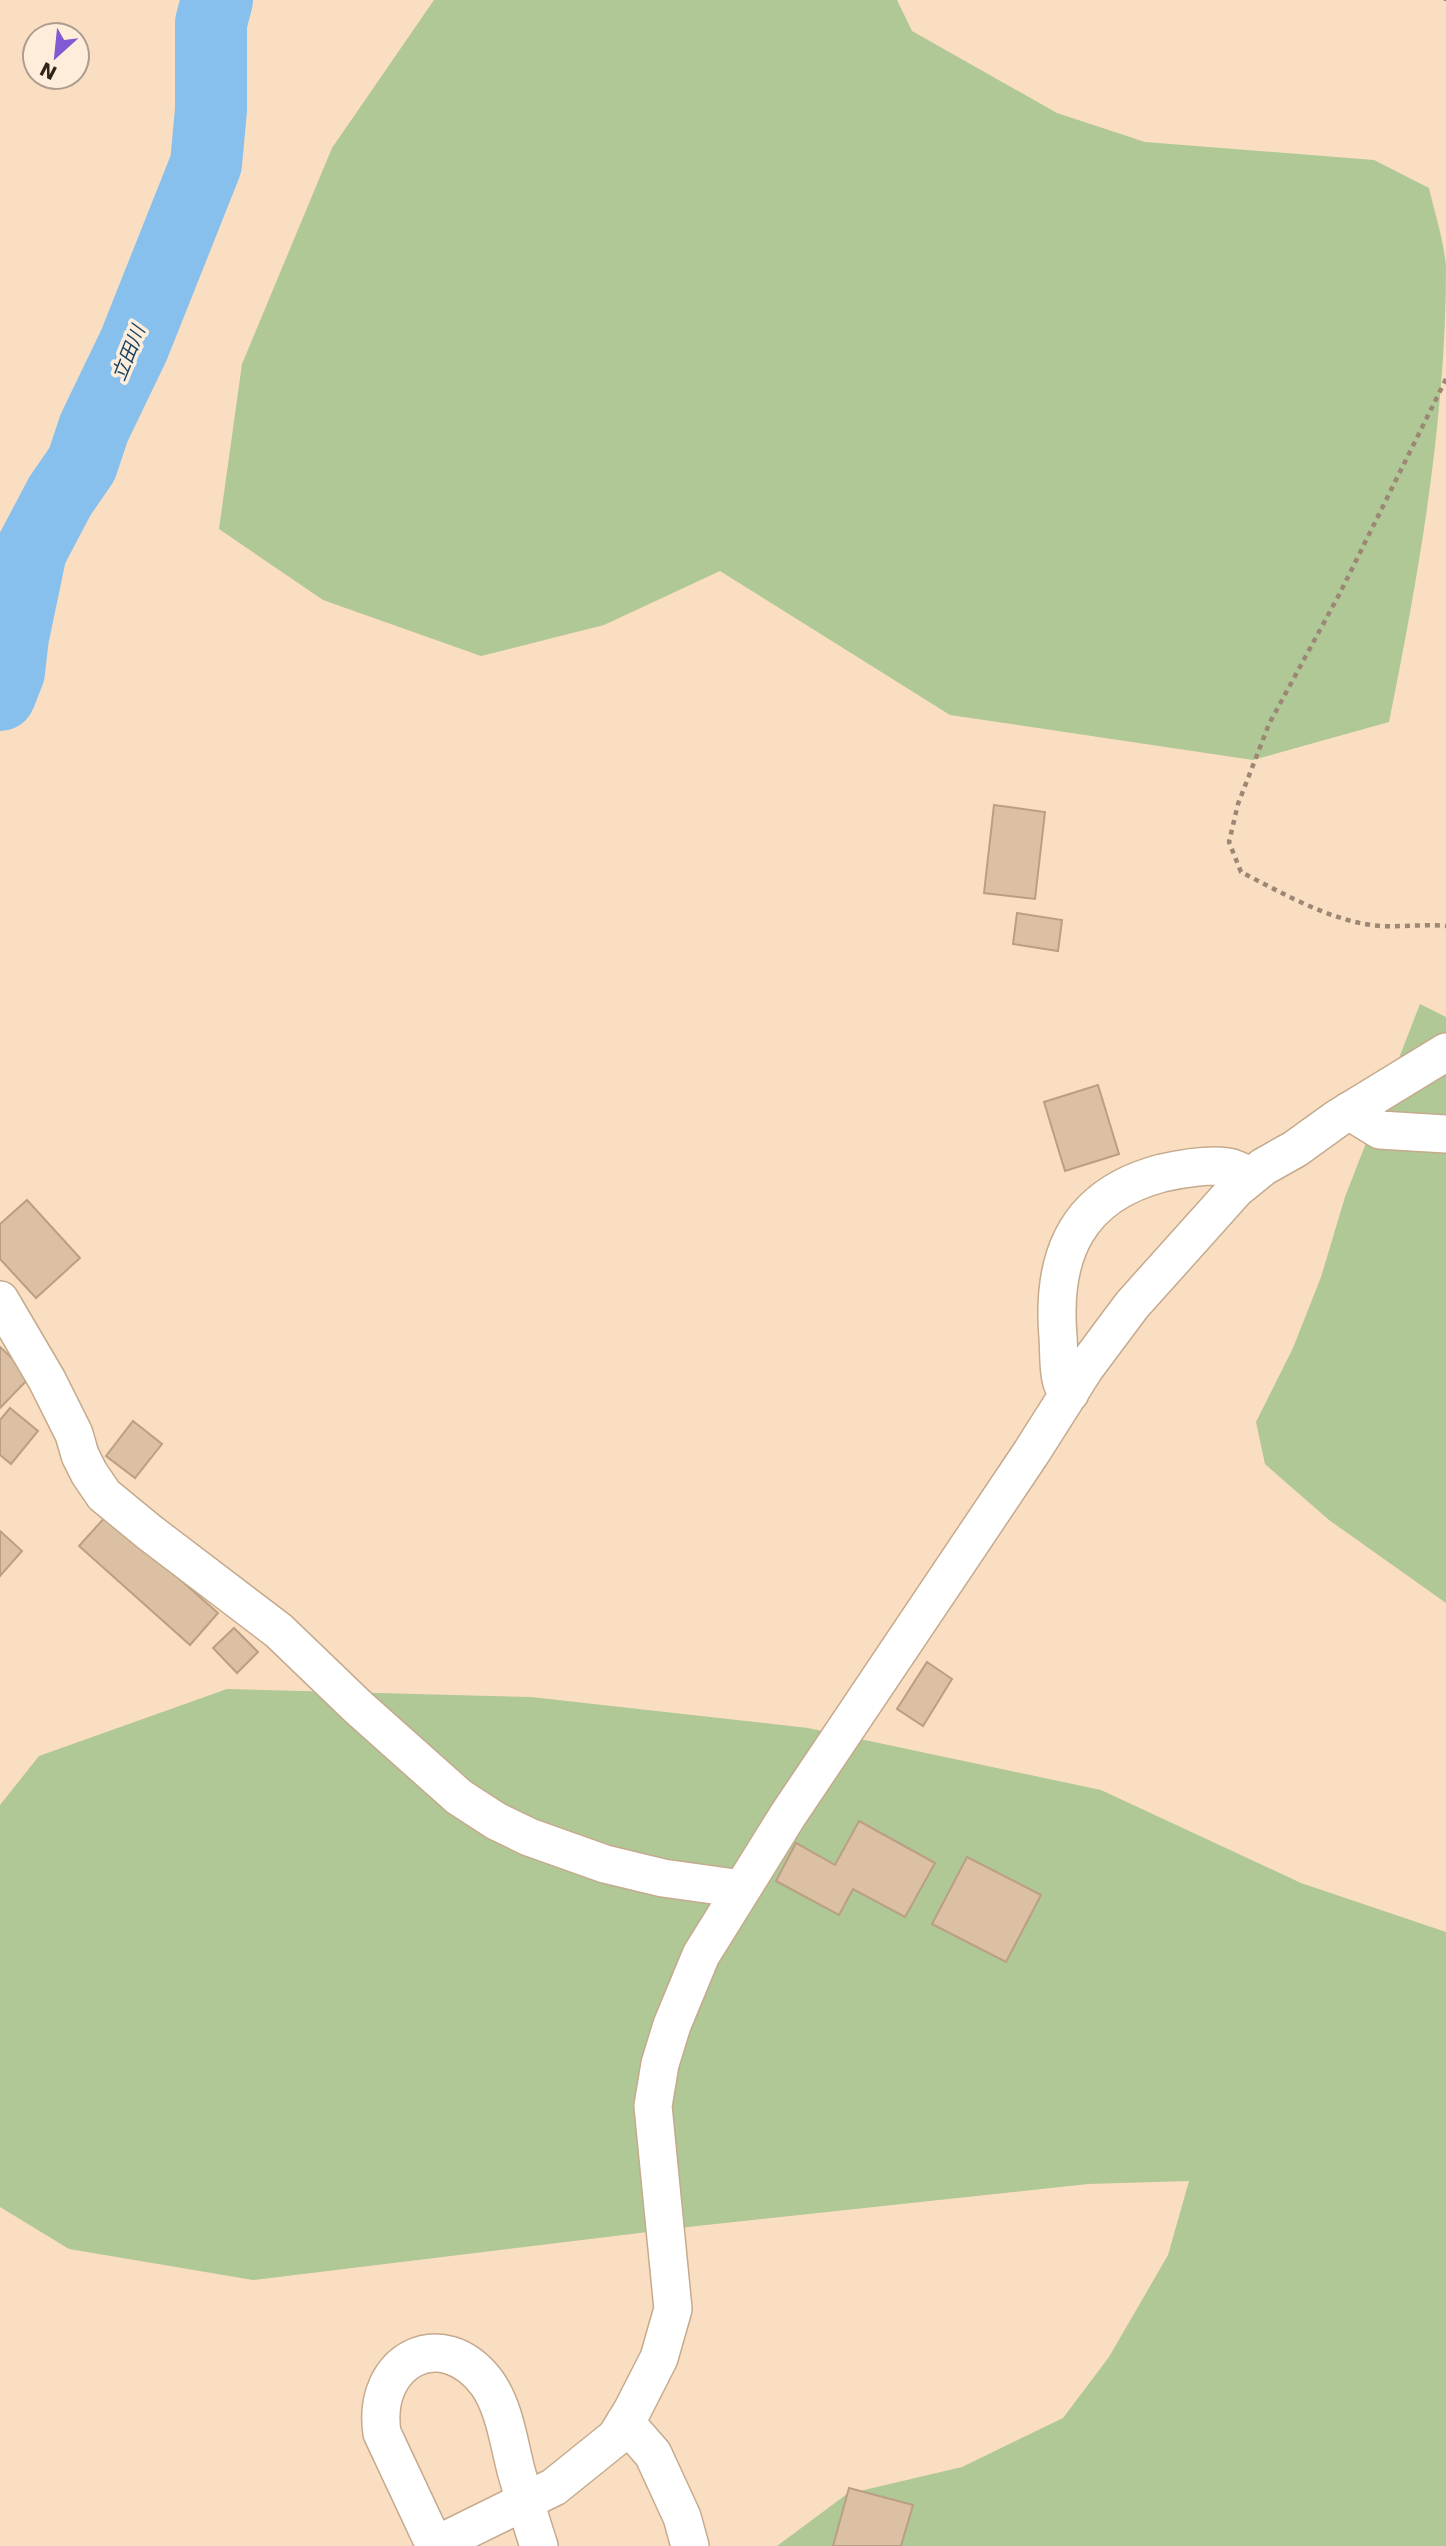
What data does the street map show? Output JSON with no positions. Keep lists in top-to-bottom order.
{
  "water": ["立田川"],
  "north": "bottom left"
}
